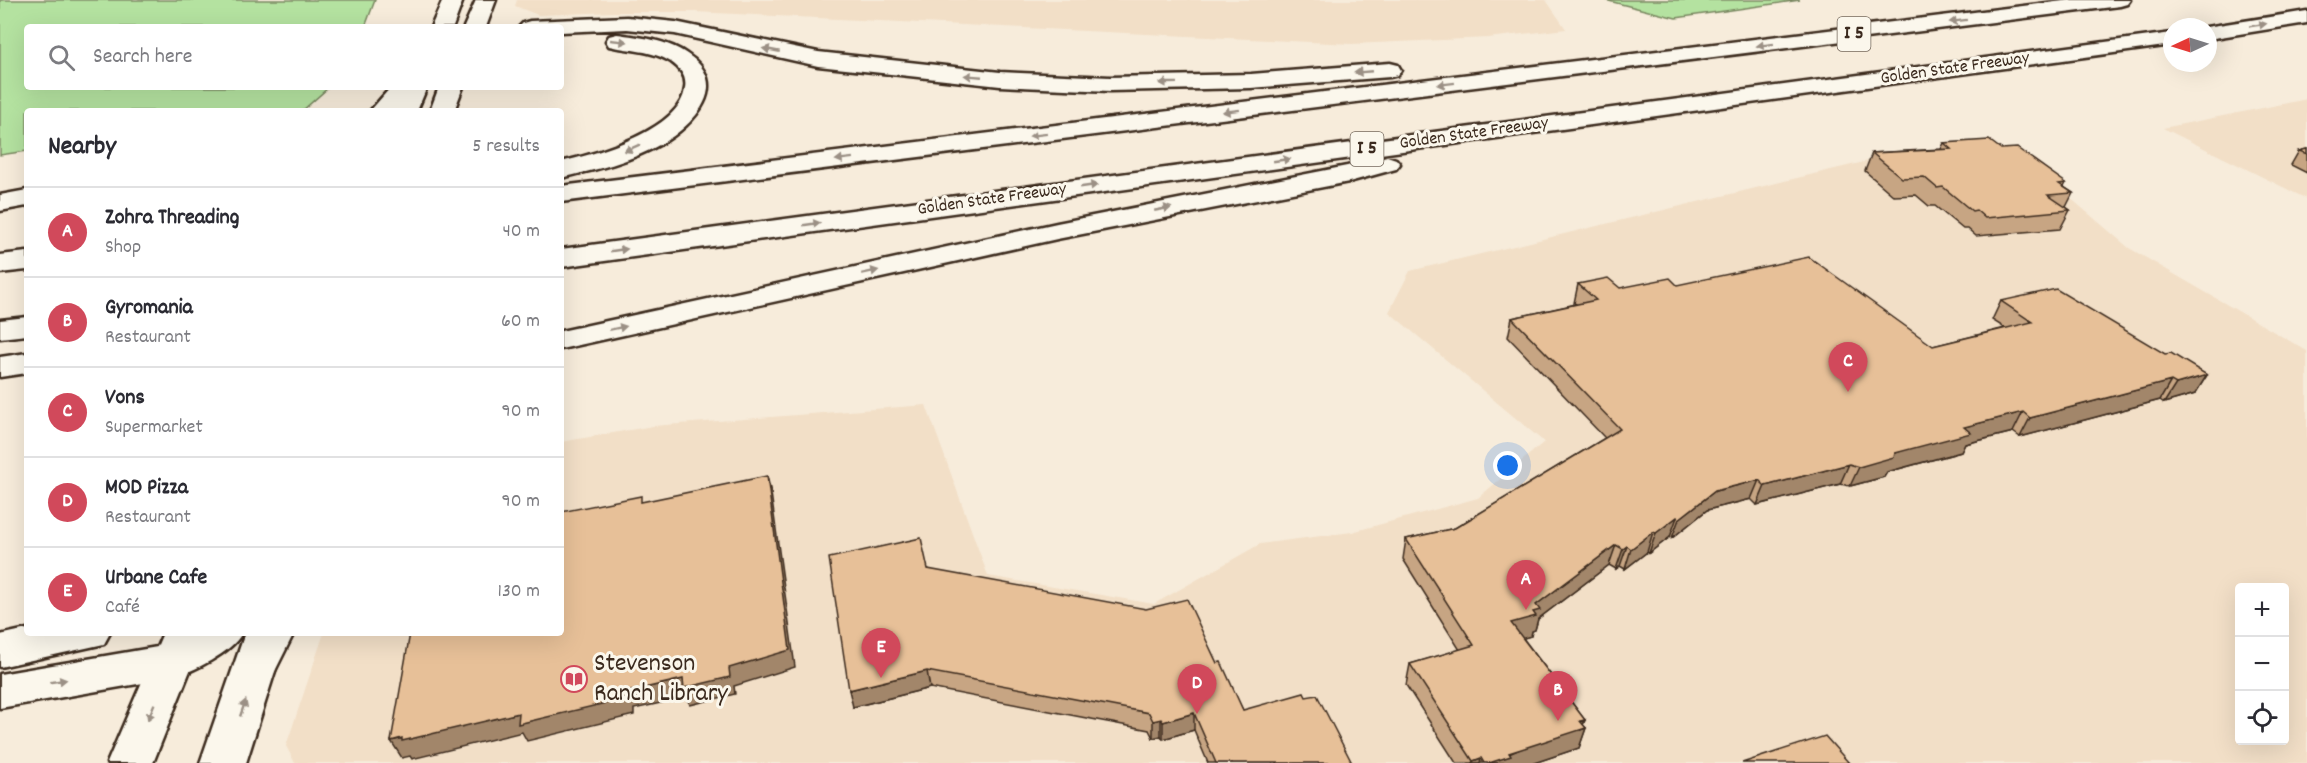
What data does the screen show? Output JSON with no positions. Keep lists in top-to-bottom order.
{
  "streets": {
    "main road": ["I 5", "Golden State Freeway"]
  },
  "places": {
    "library": ["Stevenson Ranch Library"]
  },
  "north": "left",
  "page": {
    "search": "Search here",
    "heading": ["Nearby", "5 results"],
    "list": [
      {
        "mark": "A",
        "name": "Zohra Threading",
        "note": "Shop",
        "value": "40 m"
      },
      {
        "mark": "B",
        "name": "Gyromania",
        "note": "Restaurant",
        "value": "60 m"
      },
      {
        "mark": "C",
        "name": "Vons",
        "note": "Supermarket",
        "value": "90 m"
      },
      {
        "mark": "D",
        "name": "MOD Pizza",
        "note": "Restaurant",
        "value": "90 m"
      },
      {
        "mark": "E",
        "name": "Urbane Cafe",
        "note": "Café",
        "value": "130 m"
      }
    ],
    "pins": [
      "C",
      "A",
      "E",
      "D",
      "B"
    ],
    "map_buttons": ["+", "−"]
  }
}
